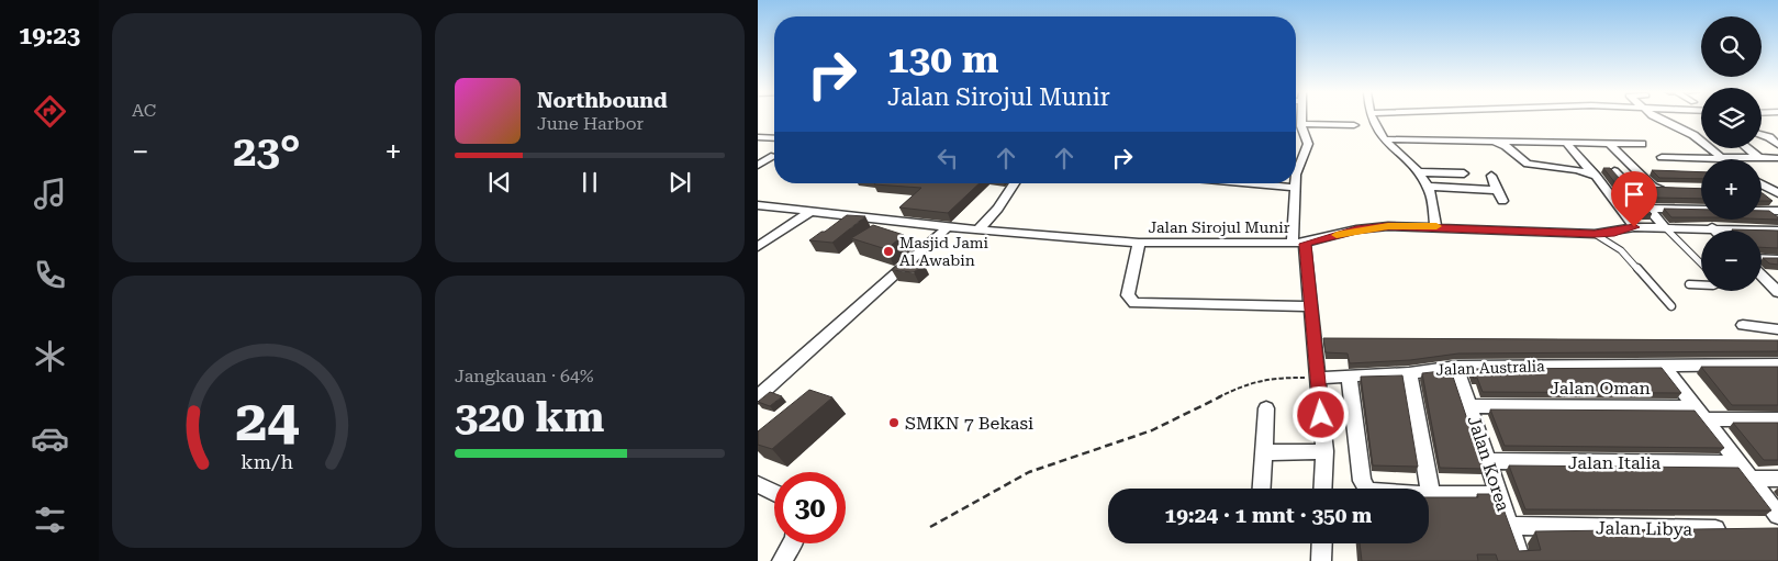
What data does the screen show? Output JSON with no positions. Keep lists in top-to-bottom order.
{
  "streets": {
    "street": [
      "Jalan Sirojul Munir",
      "Jalan Australia",
      "Jalan Oman",
      "Jalan Italia",
      "Jalan Korea",
      "Jalan Libya"
    ]
  },
  "crossings": [
    ["Jalan Australia", "Jalan Korea"],
    ["Jalan Oman", "Jalan Korea"],
    ["Jalan Italia", "Jalan Korea"],
    ["Jalan Korea", "Jalan Libya"]
  ],
  "places": ["Masjid Jami Al Awabin", "SMKN 7 Bekasi"],
  "page": {
    "tabs": "19:23",
    "tile": [
      "AC",
      ["Jangkauan · 64%", "320 km"]
    ],
    "map_buttons": ["+", "−"],
    "turn": ["130 m", "Jalan Sirojul Munir"],
    "song": ["Northbound", "June Harbor"],
    "heat": ["−", "23°", "+"],
    "limit": "30",
    "trip": "19:24 · 1 mnt · 350 m",
    "gauge": ["24", "km/h"]
  }
}
